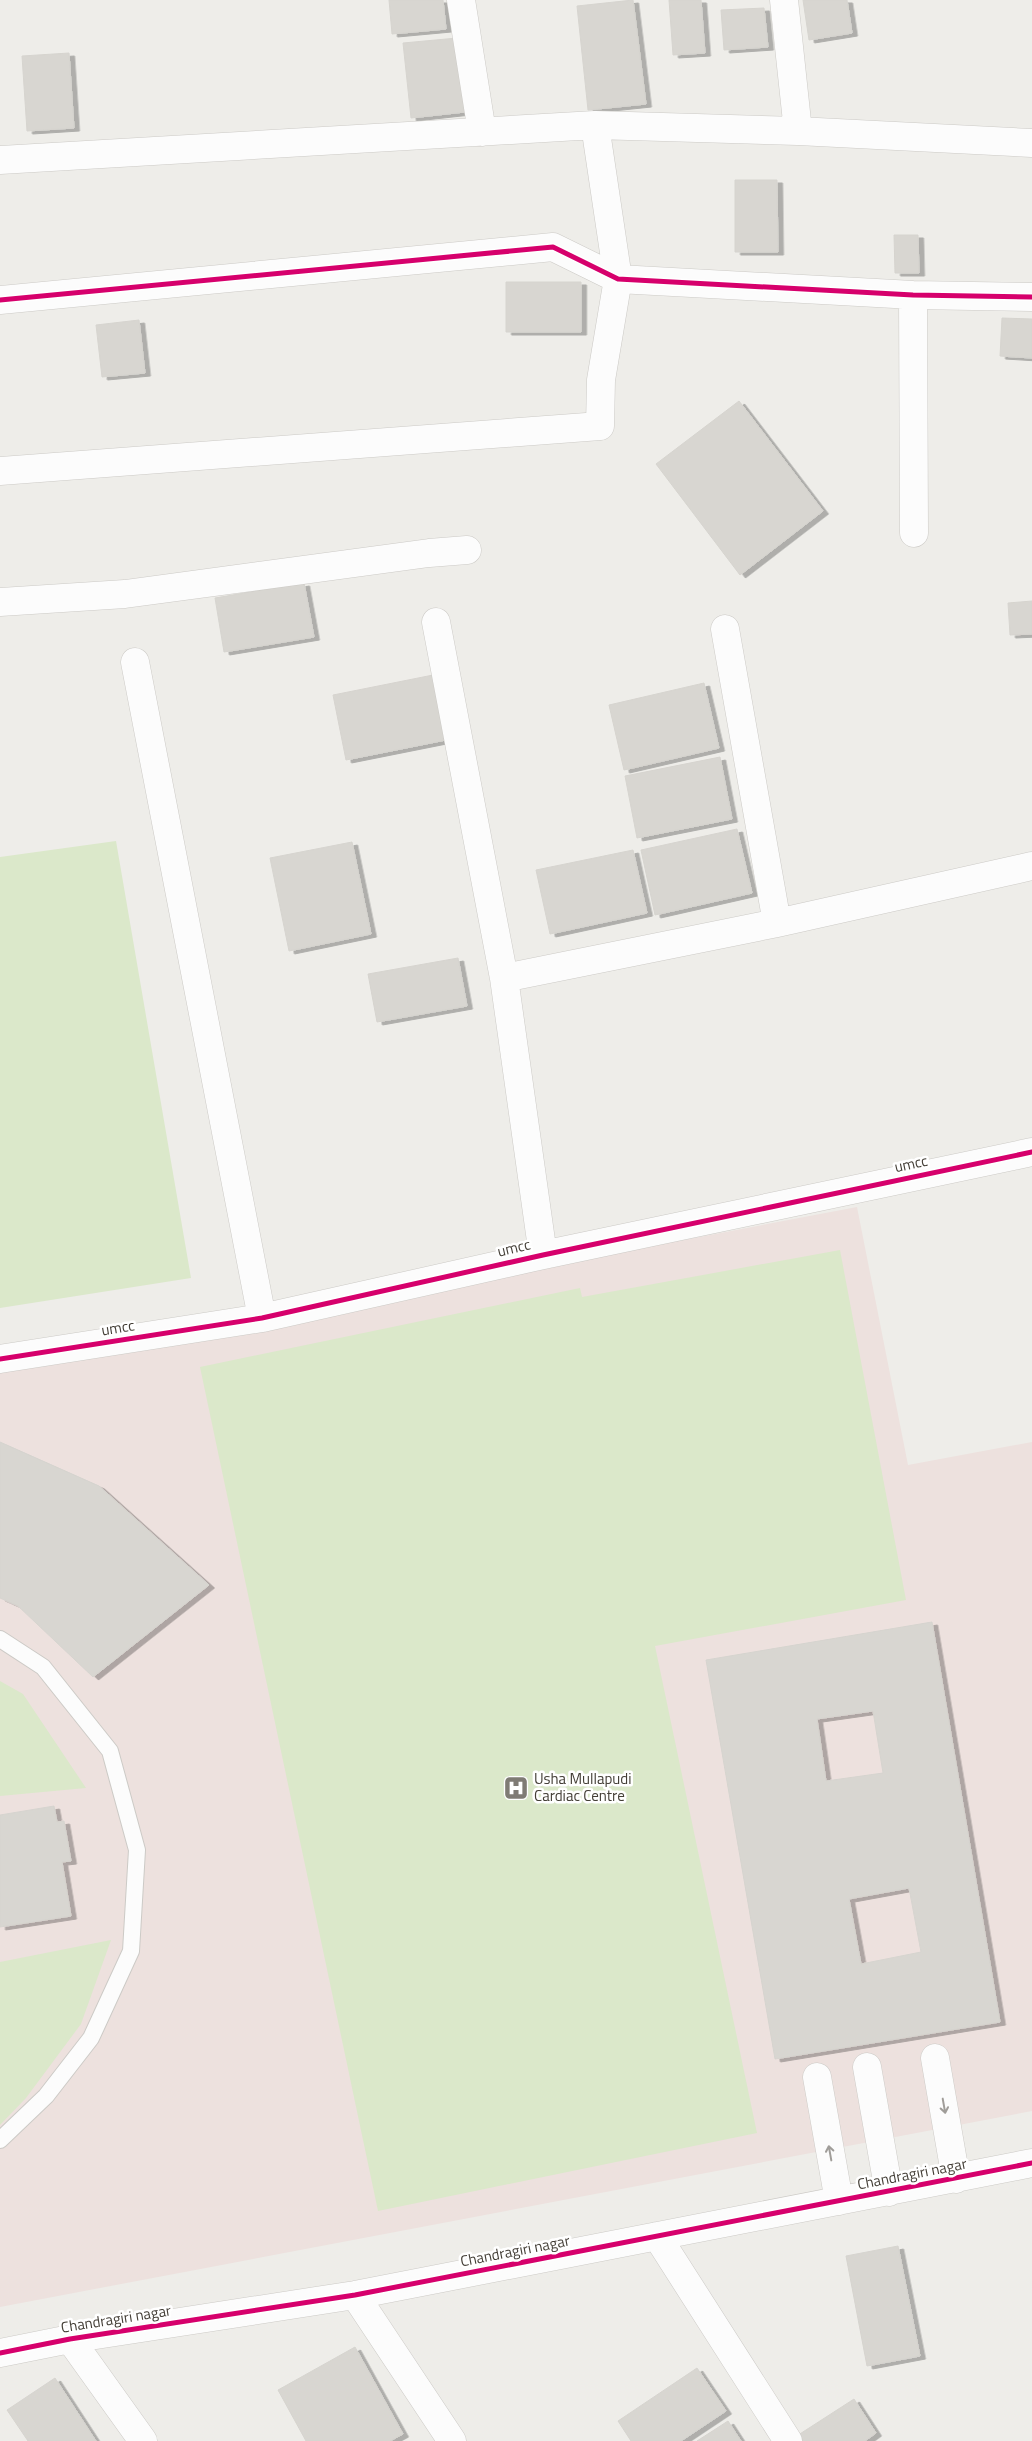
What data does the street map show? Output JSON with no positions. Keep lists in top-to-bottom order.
{
  "streets": {
    "street": ["umcc", "Chandragiri nagar"]
  },
  "places": {
    "hospital": ["Usha Mullapudi Cardiac Centre"]
  }
}
